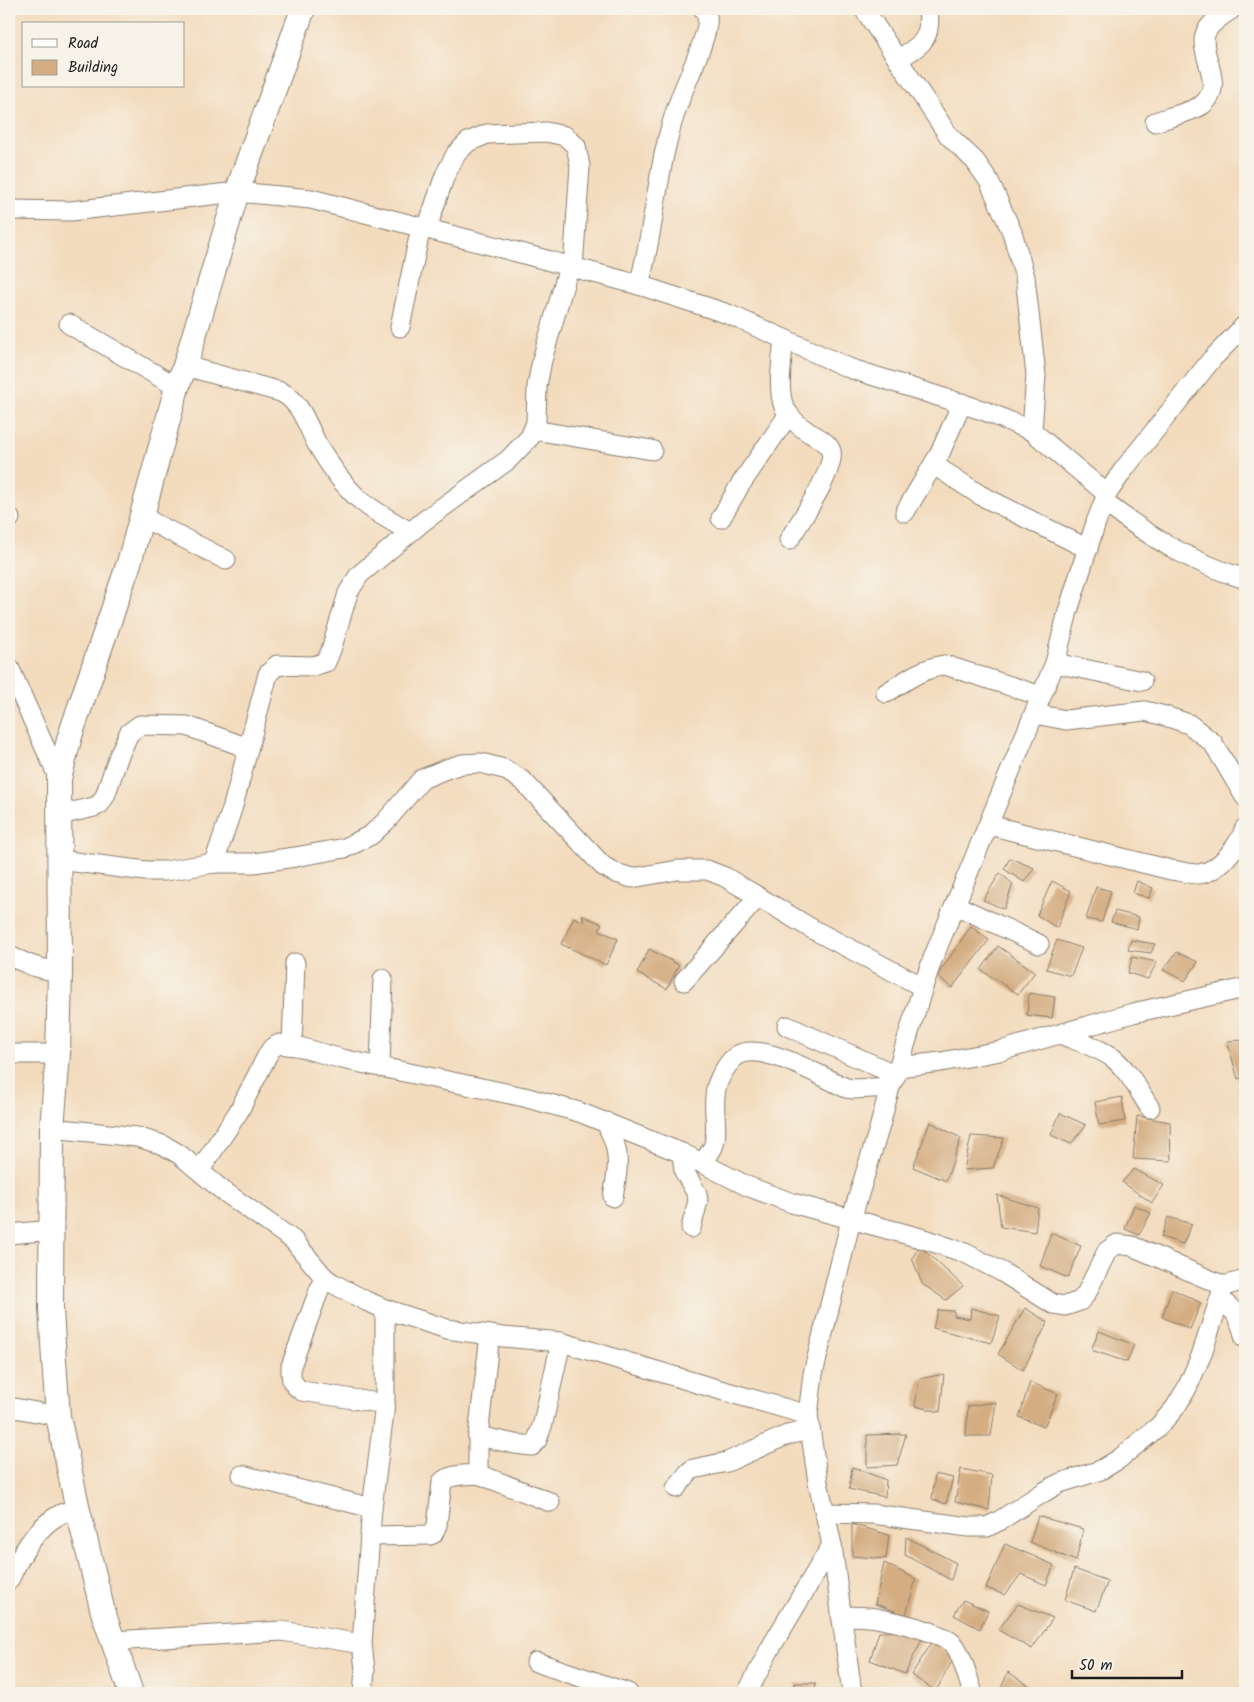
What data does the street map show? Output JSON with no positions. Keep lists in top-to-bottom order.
{
  "legend": ["Road", "Building"],
  "scale_bar": "50 m"
}
